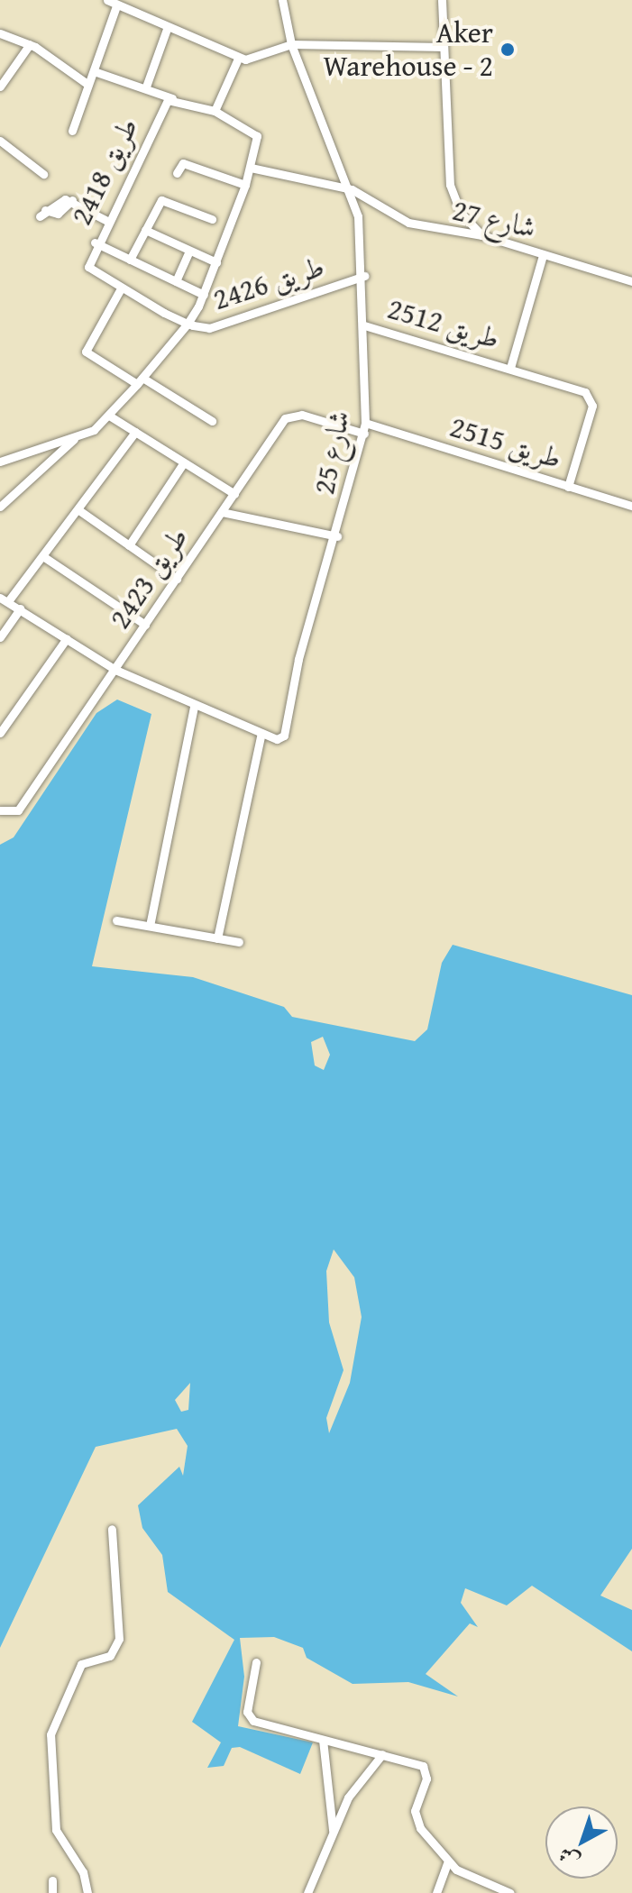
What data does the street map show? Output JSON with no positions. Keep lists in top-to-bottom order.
{
  "streets": {
    "street": [
      "طريق 2418",
      "شارع 27",
      "طريق 2426",
      "طريق 2512",
      "طريق 2515",
      "شارع 25",
      "طريق 2423"
    ]
  },
  "crossings": [
    ["شارع 27", "طريق 2512"],
    ["شارع 27", "شارع 25"],
    ["طريق 2426", "شارع 25"],
    ["طريق 2512", "طريق 2515"],
    ["طريق 2512", "شارع 25"],
    ["طريق 2515", "شارع 25"],
    ["شارع 25", "طريق 2423"]
  ],
  "places": ["Aker Warehouse - 2"],
  "north": "bottom left"
}
